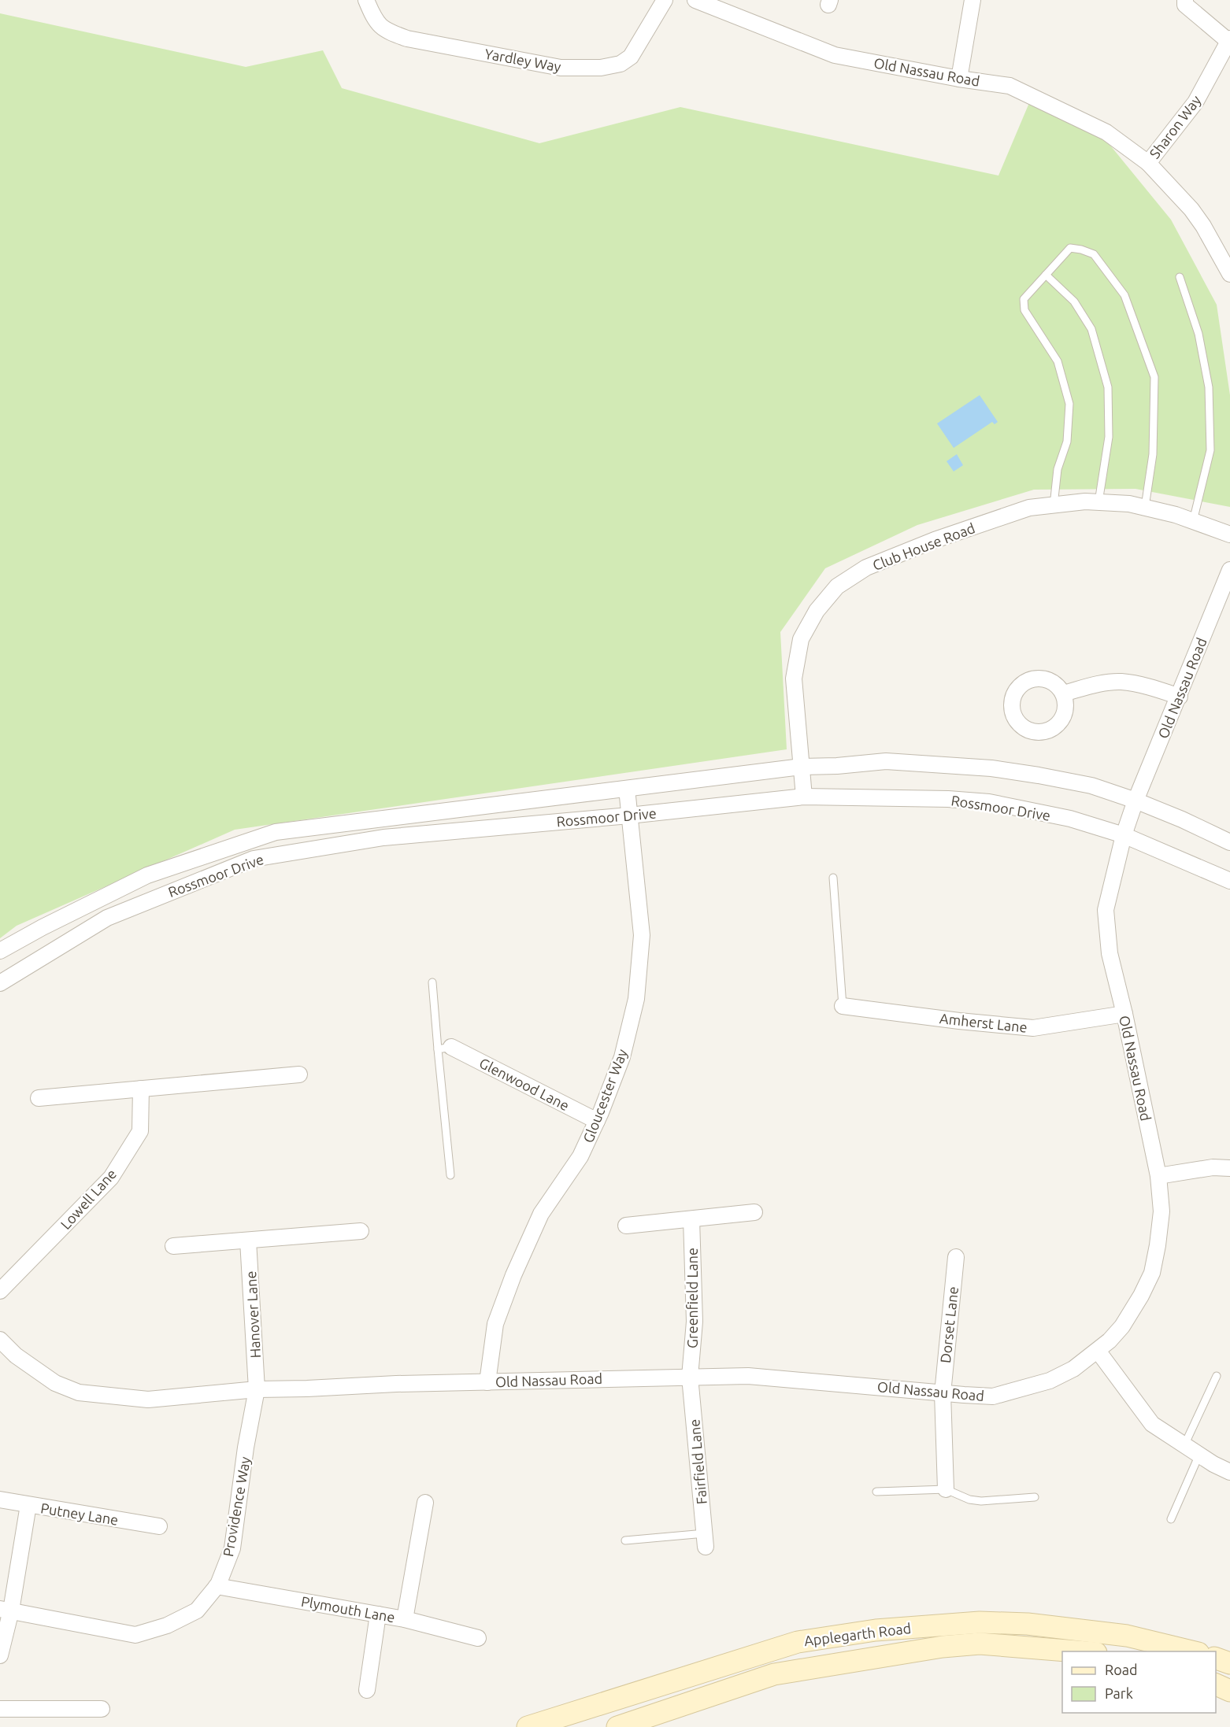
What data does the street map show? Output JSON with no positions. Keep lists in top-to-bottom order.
{
  "streets": {
    "main road": ["Applegarth Road"],
    "street": [
      "Yardley Way",
      "Old Nassau Road",
      "Sharon Way",
      "Club House Road",
      "Rossmoor Drive",
      "Amherst Lane",
      "Glenwood Lane",
      "Gloucester Way",
      "Lowell Lane",
      "Greenfield Lane",
      "Hanover Lane",
      "Dorset Lane",
      "Fairfield Lane",
      "Providence Way",
      "Putney Lane",
      "Plymouth Lane"
    ]
  },
  "crossings": [
    ["Old Nassau Road", "Sharon Way"],
    ["Old Nassau Road", "Rossmoor Drive"],
    ["Old Nassau Road", "Amherst Lane"],
    ["Old Nassau Road", "Gloucester Way"],
    ["Old Nassau Road", "Greenfield Lane"],
    ["Old Nassau Road", "Hanover Lane"],
    ["Old Nassau Road", "Dorset Lane"],
    ["Old Nassau Road", "Fairfield Lane"],
    ["Old Nassau Road", "Providence Way"],
    ["Club House Road", "Rossmoor Drive"],
    ["Rossmoor Drive", "Gloucester Way"],
    ["Glenwood Lane", "Gloucester Way"],
    ["Greenfield Lane", "Fairfield Lane"],
    ["Hanover Lane", "Providence Way"],
    ["Providence Way", "Plymouth Lane"]
  ],
  "legend": ["Road", "Park"]
}
